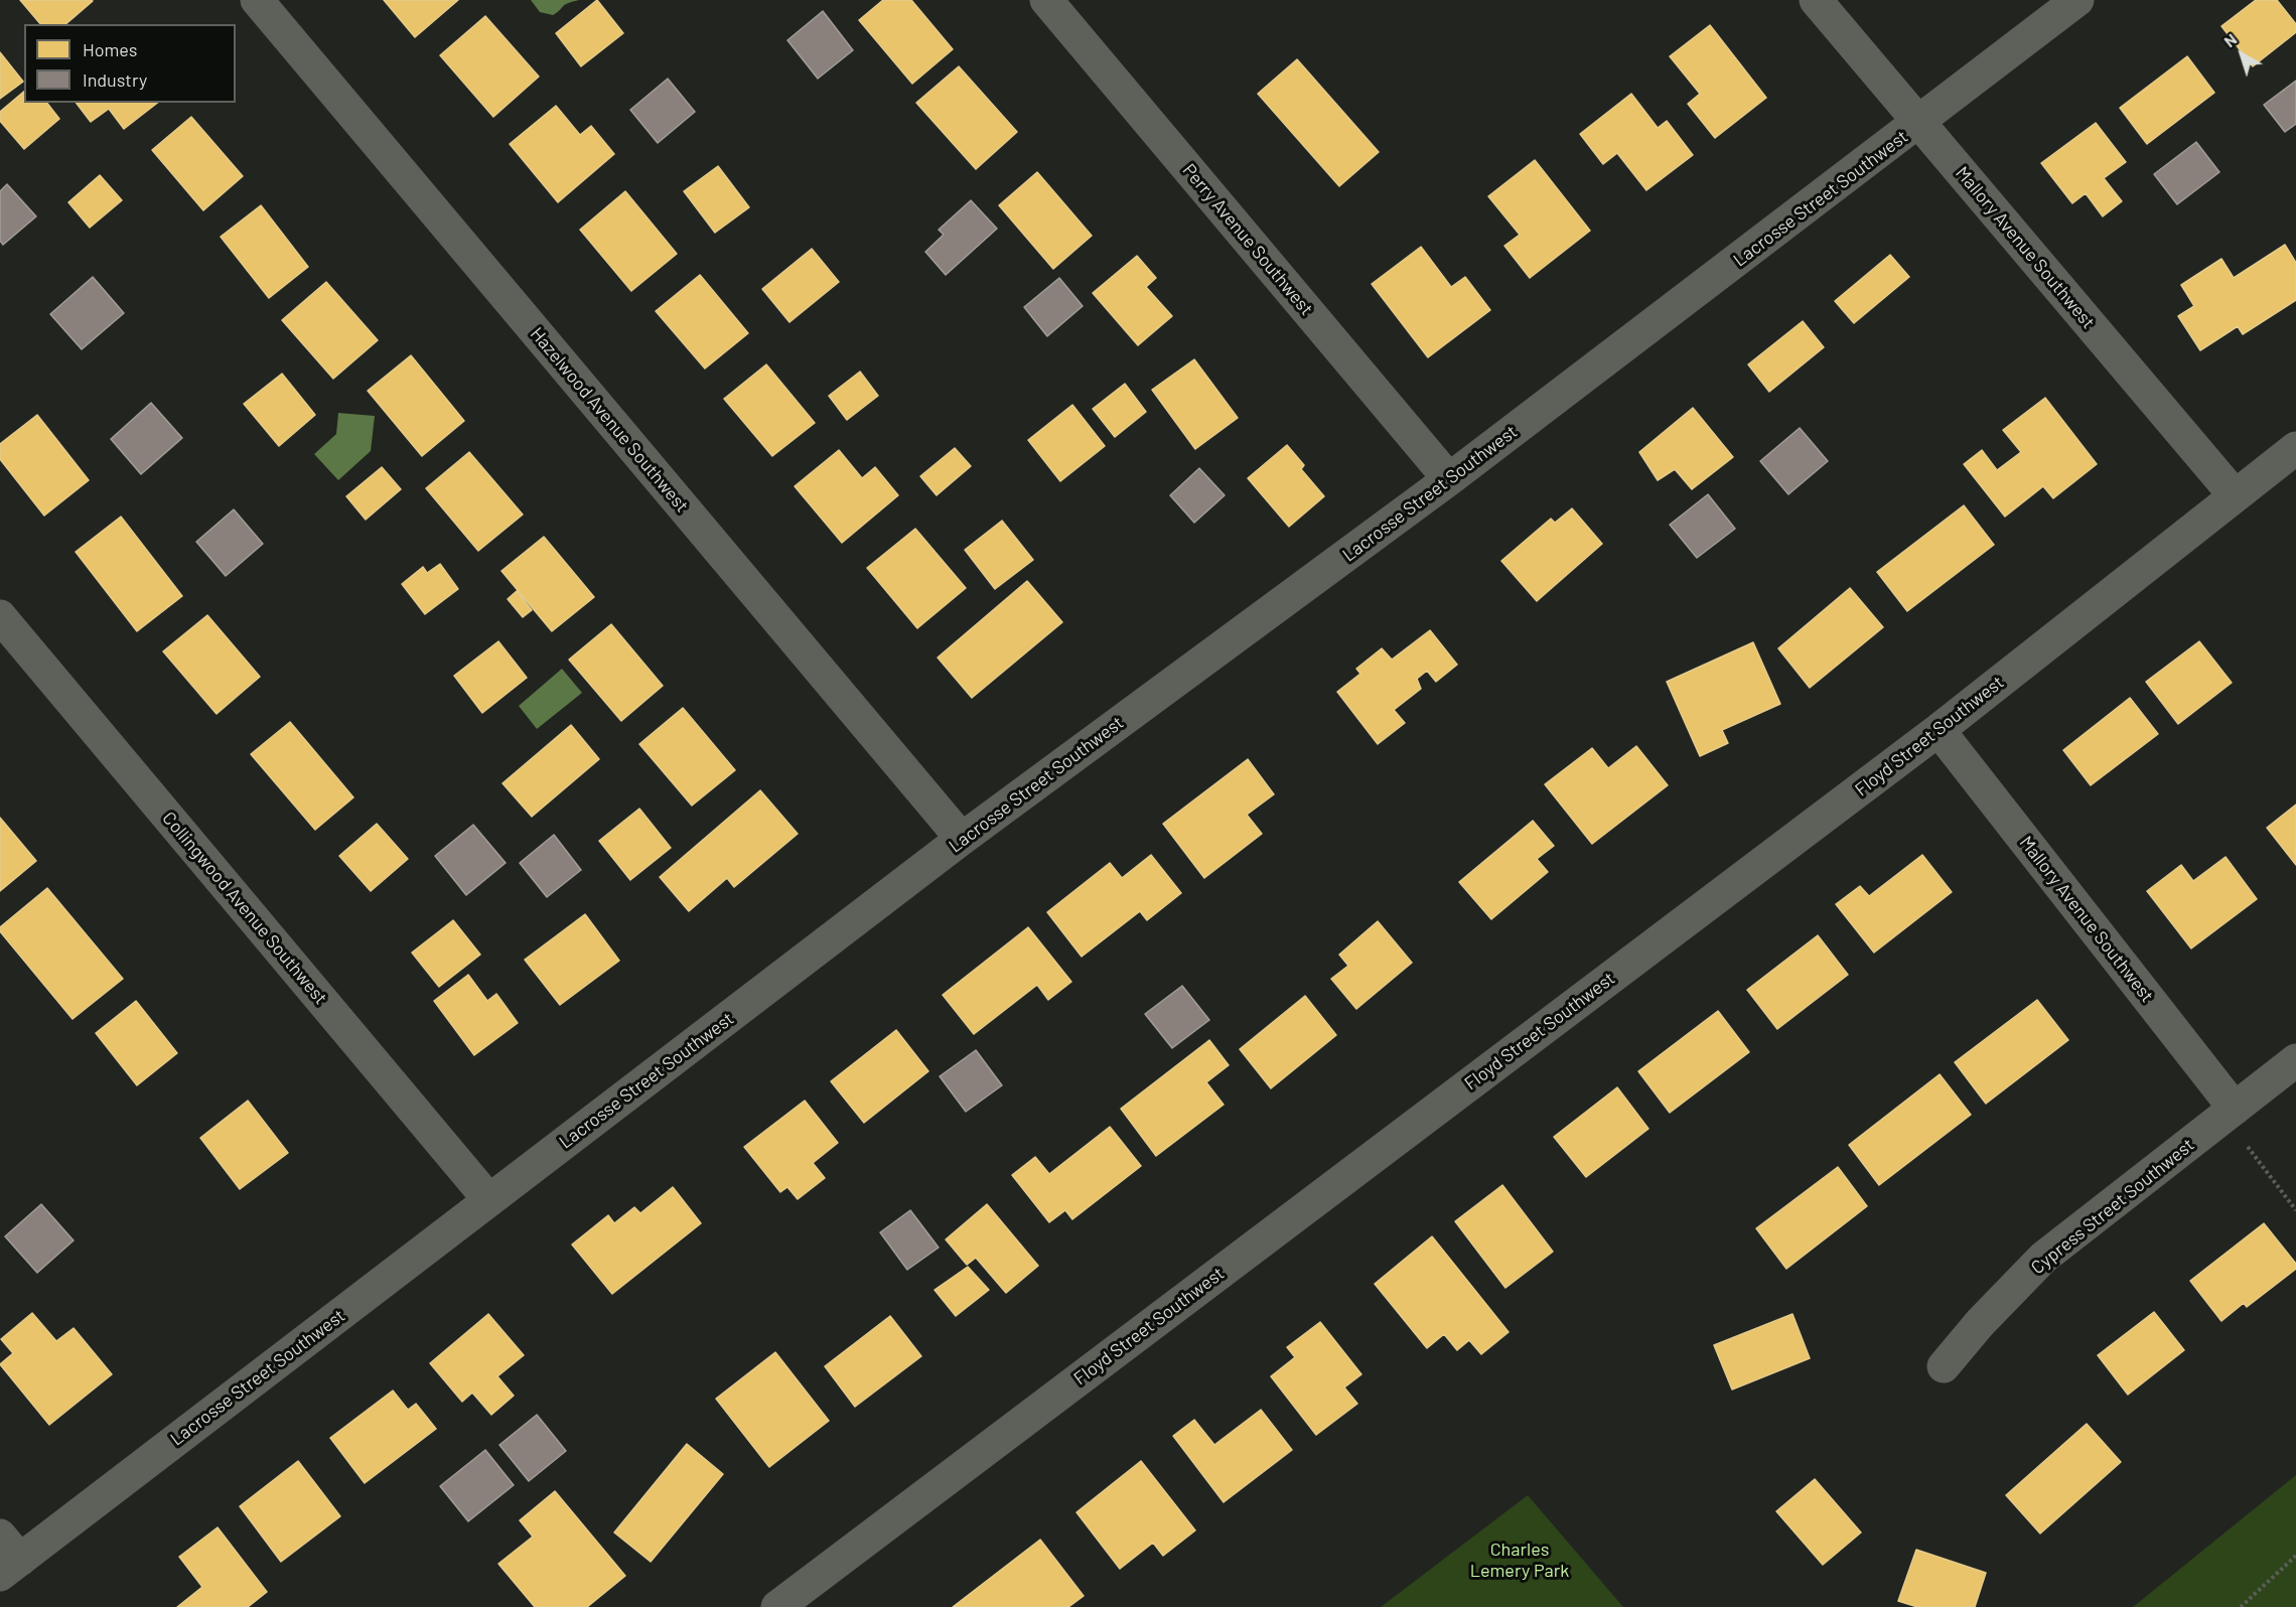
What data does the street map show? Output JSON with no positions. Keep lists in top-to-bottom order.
{
  "streets": {
    "street": [
      "Lacrosse Street Southwest",
      "Perry Avenue Southwest",
      "Mallory Avenue Southwest",
      "Hazelwood Avenue Southwest",
      "Floyd Street Southwest",
      "Collingwood Avenue Southwest",
      "Cypress Street Southwest"
    ]
  },
  "crossings": [
    ["Lacrosse Street Southwest", "Perry Avenue Southwest"],
    ["Lacrosse Street Southwest", "Mallory Avenue Southwest"],
    ["Lacrosse Street Southwest", "Hazelwood Avenue Southwest"],
    ["Lacrosse Street Southwest", "Collingwood Avenue Southwest"],
    ["Mallory Avenue Southwest", "Floyd Street Southwest"],
    ["Mallory Avenue Southwest", "Cypress Street Southwest"]
  ],
  "parks": ["Charles Lemery Park"],
  "legend": ["Homes", "Industry"],
  "north": "top left"
}
